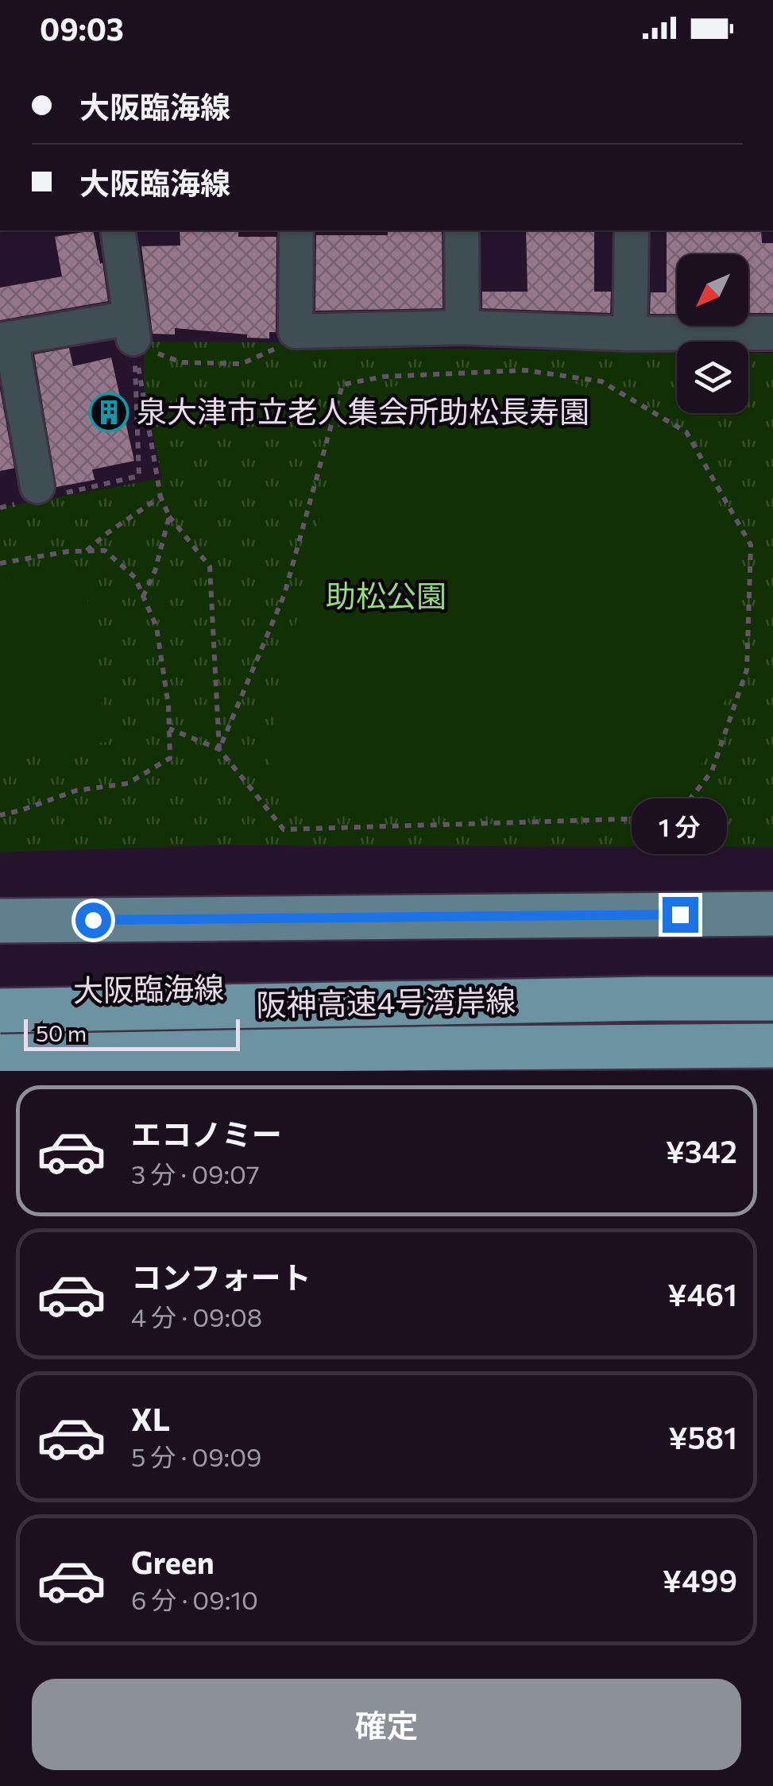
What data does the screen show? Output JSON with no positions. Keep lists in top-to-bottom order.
{
  "streets": {
    "highway": ["阪神高速4号湾岸線"],
    "main road": ["大阪臨海線"]
  },
  "parks": ["助松公園"],
  "places": {
    "building": ["泉大津市立老人集会所助松長寿園"]
  },
  "scale_bar": "50 m",
  "north": "bottom left",
  "page": {
    "status": "09:03",
    "banner": ["大阪臨海線", "大阪臨海線"],
    "bubble": "1 分",
    "scale": "50 m",
    "list": [
      {
        "name": "エコノミー",
        "note": "3 分 · 09:07",
        "value": "¥342"
      },
      {
        "name": "コンフォート",
        "note": "4 分 · 09:08",
        "value": "¥461"
      },
      {
        "name": "XL",
        "note": "5 分 · 09:09",
        "value": "¥581"
      },
      {
        "name": "Green",
        "note": "6 分 · 09:10",
        "value": "¥499"
      }
    ],
    "buttons": "確定"
  }
}
